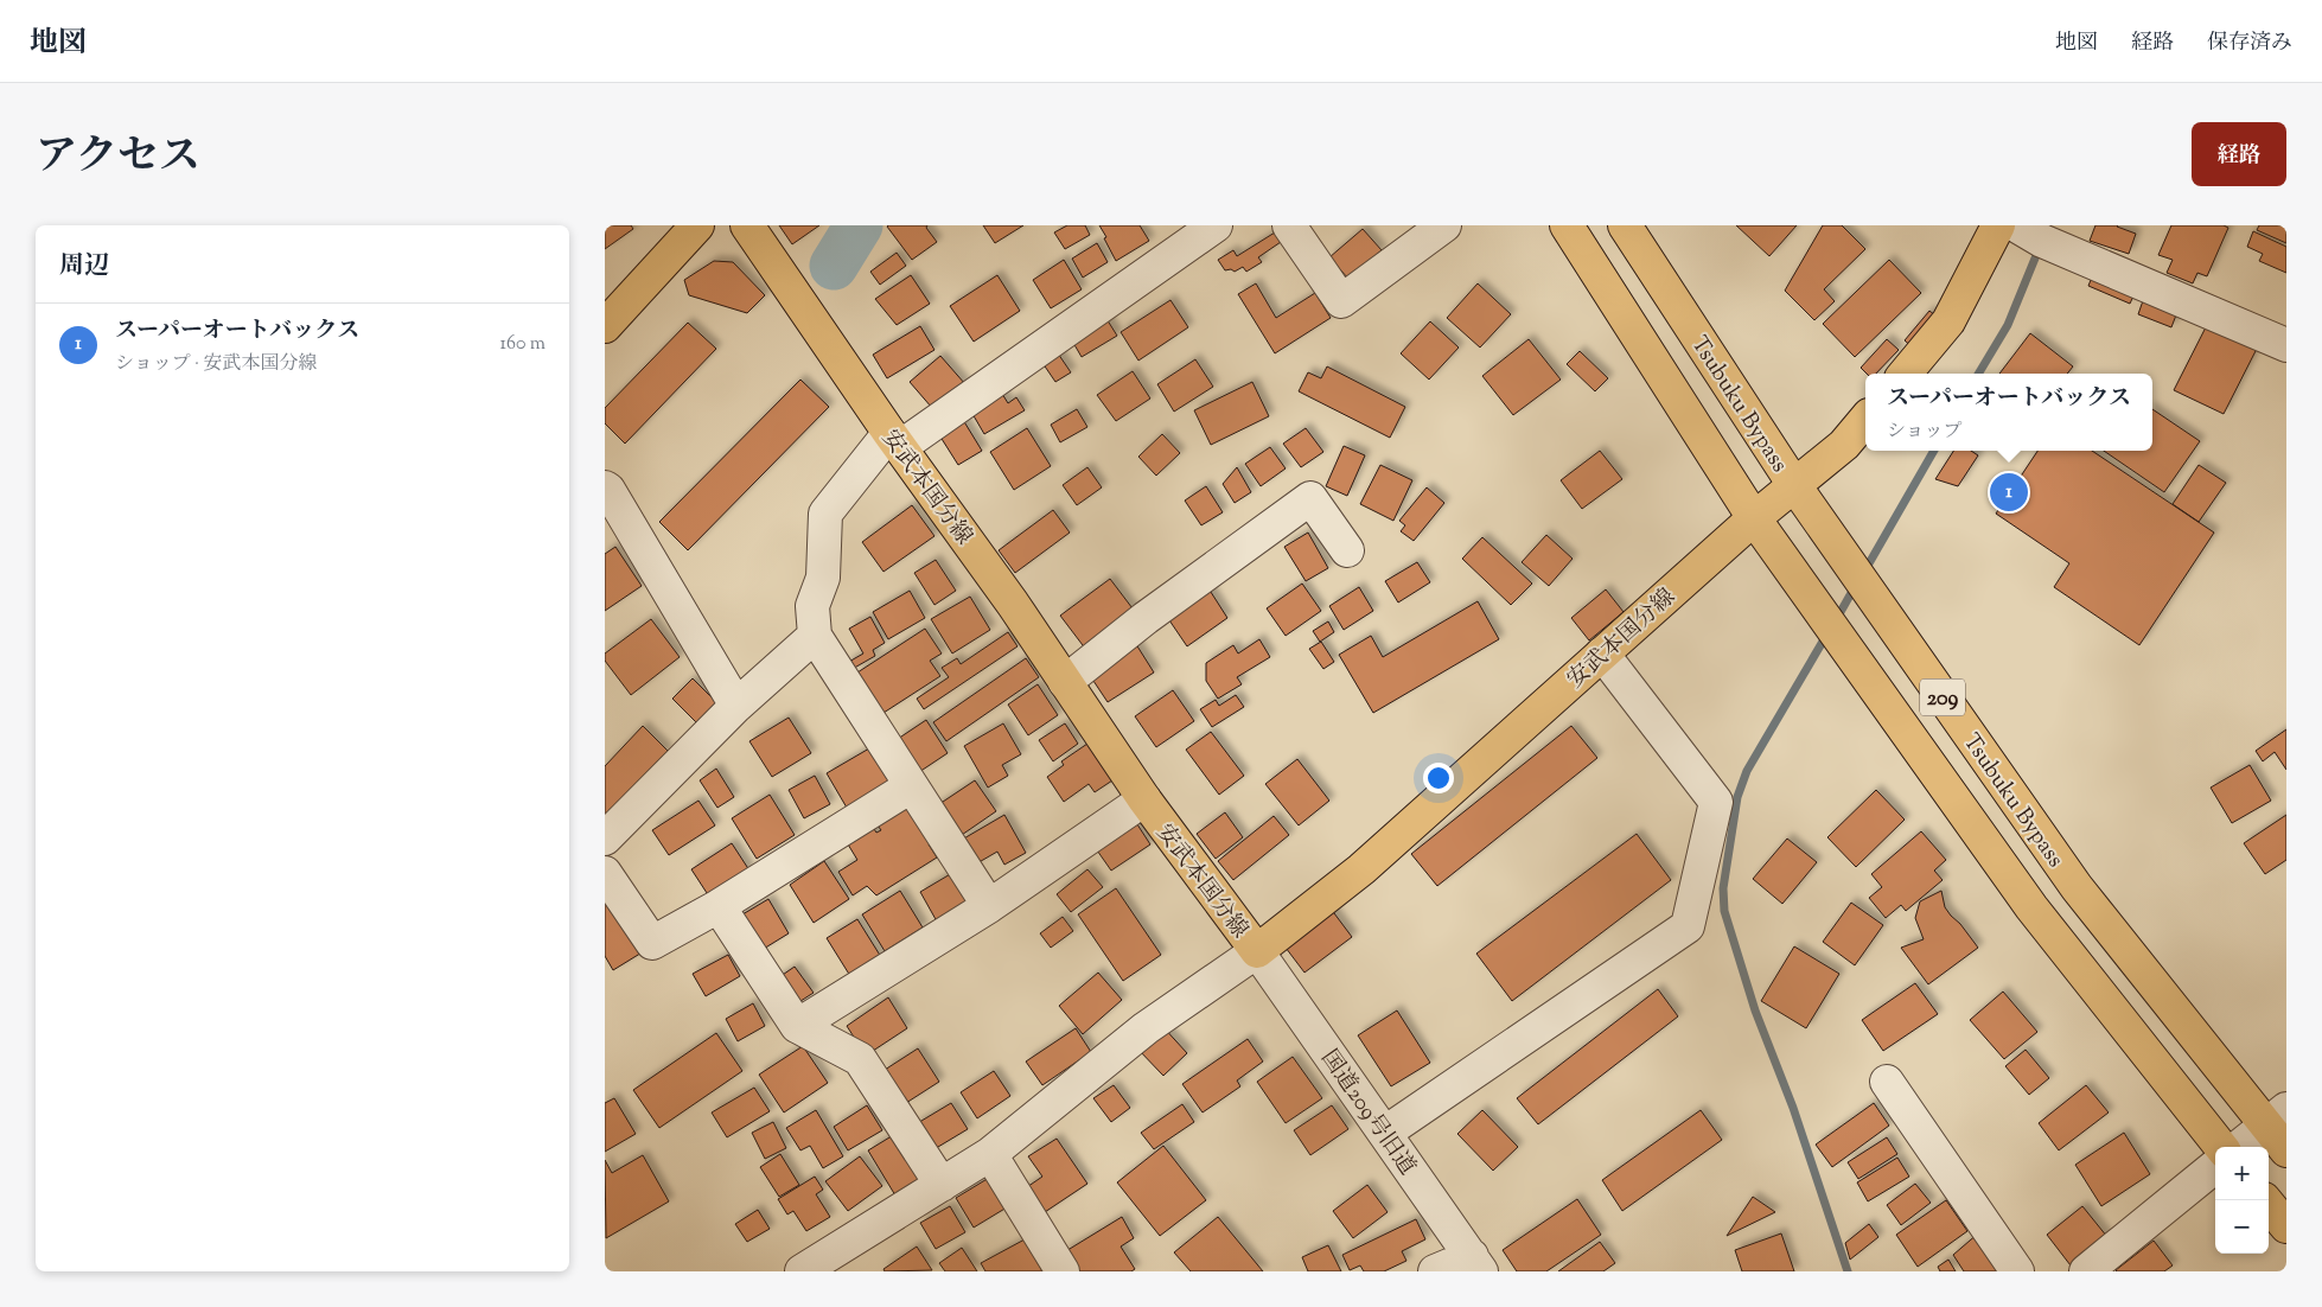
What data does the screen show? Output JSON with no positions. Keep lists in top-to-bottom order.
{
  "streets": {
    "main road": ["Tsubuku Bypass", "安武本国分線", "209"],
    "street": ["国道209号旧道"]
  },
  "crossings": [
    ["Tsubuku Bypass", "安武本国分線"],
    ["安武本国分線", "209"],
    ["安武本国分線", "国道209号旧道"]
  ],
  "page": {
    "header": "地図",
    "nav": ["地図", "経路", "保存済み"],
    "title": "アクセス",
    "buttons": "経路",
    "heading": "周辺",
    "list": [
      {
        "mark": "1",
        "name": "スーパーオートバックス",
        "note": "ショップ · 安武本国分線",
        "value": "160 m"
      }
    ],
    "popup": ["スーパーオートバックス", "ショップ"],
    "pins": "1",
    "map_buttons": ["+", "−"]
  }
}
